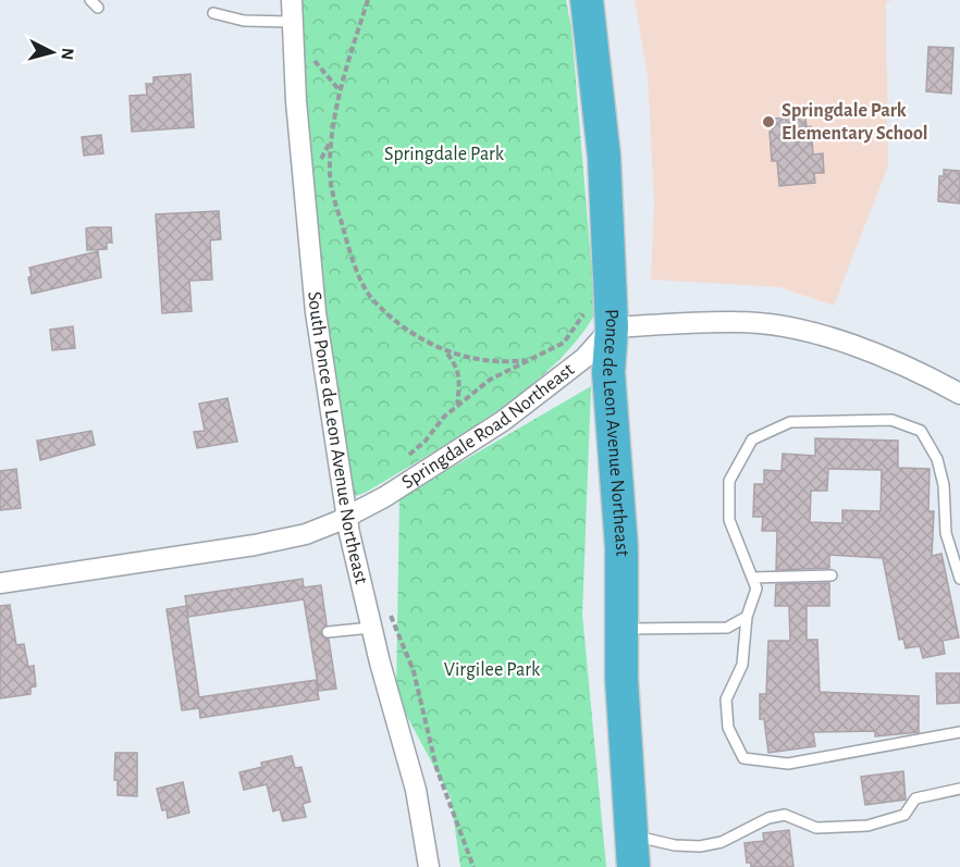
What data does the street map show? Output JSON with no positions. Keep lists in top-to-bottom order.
{
  "streets": {
    "highway": ["Ponce de Leon Avenue Northeast"],
    "street": ["Springdale Road Northeast", "South Ponce de Leon Avenue Northeast"]
  },
  "crossings": [
    ["Springdale Road Northeast", "Ponce de Leon Avenue Northeast"],
    ["Springdale Road Northeast", "South Ponce de Leon Avenue Northeast"]
  ],
  "parks": ["Springdale Park", "Virgilee Park"],
  "places": ["Springdale Park Elementary School"],
  "north": "right"
}
